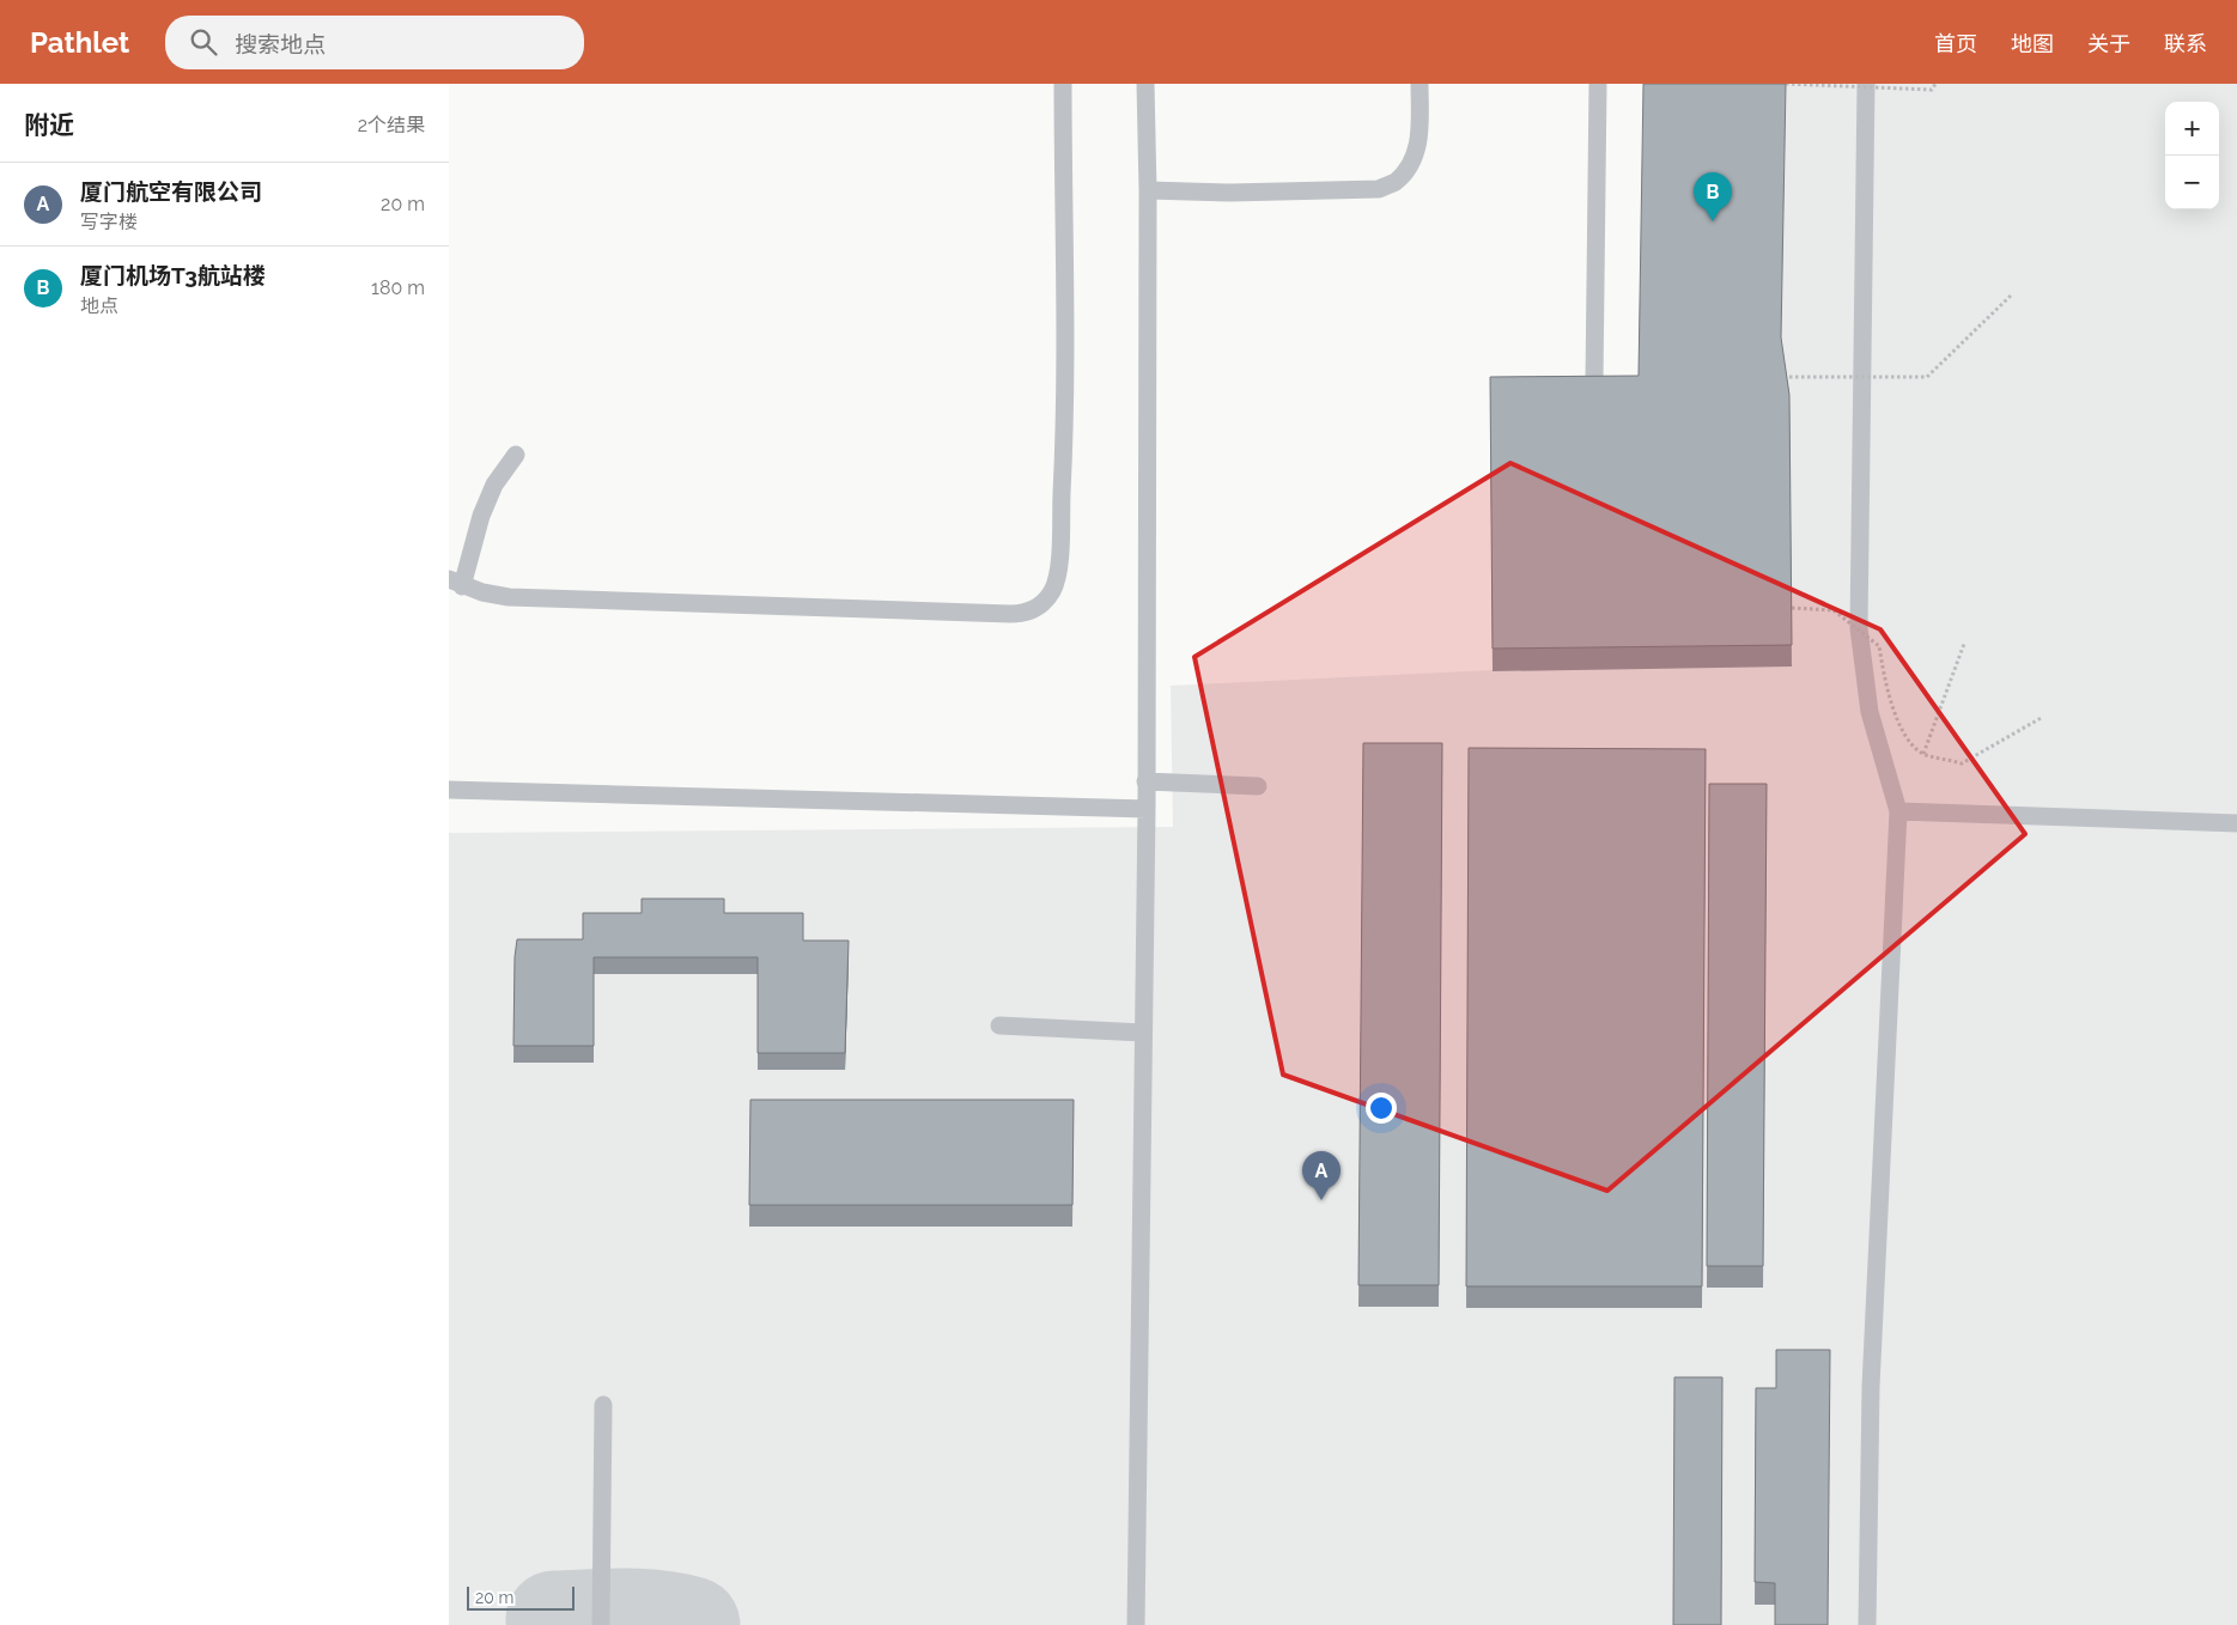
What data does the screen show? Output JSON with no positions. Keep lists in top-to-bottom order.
{
  "scale_bar": "20 m",
  "page": {
    "header": "Pathlet",
    "search": "搜索地点",
    "nav": [
      "首页",
      "地图",
      "关于",
      "联系"
    ],
    "heading": ["附近", "2个结果"],
    "map_buttons": ["+", "−"],
    "list": [
      {
        "mark": "A",
        "name": "厦门航空有限公司",
        "note": "写字楼",
        "value": "20 m"
      },
      {
        "mark": "B",
        "name": "厦门机场T3航站楼",
        "note": "地点",
        "value": "180 m"
      }
    ],
    "pins": ["B", "A"],
    "scale": "20 m"
  }
}
